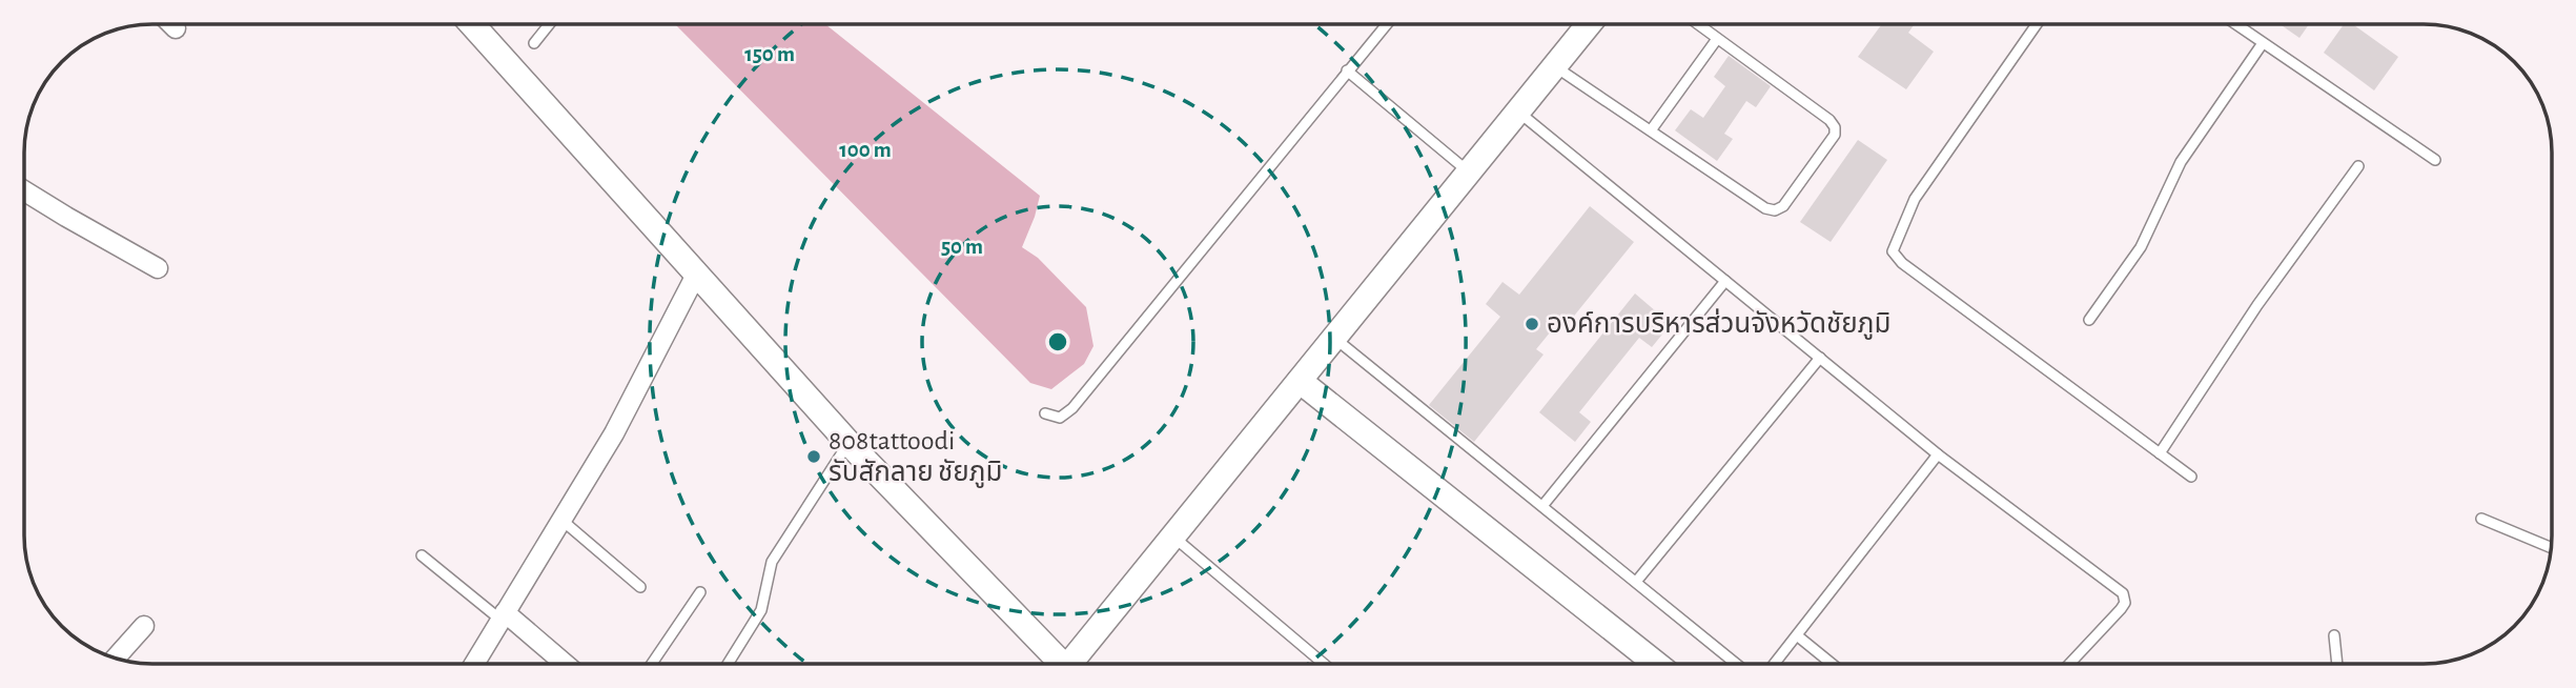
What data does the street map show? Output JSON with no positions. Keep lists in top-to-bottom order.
{
  "places": ["องค์การบริหารส่วนจังหวัดชัยภูมิ", "808tattoodi รับสักลาย ชัยภูมิ"],
  "rings": ["150 m", "100 m", "50 m"]
}
